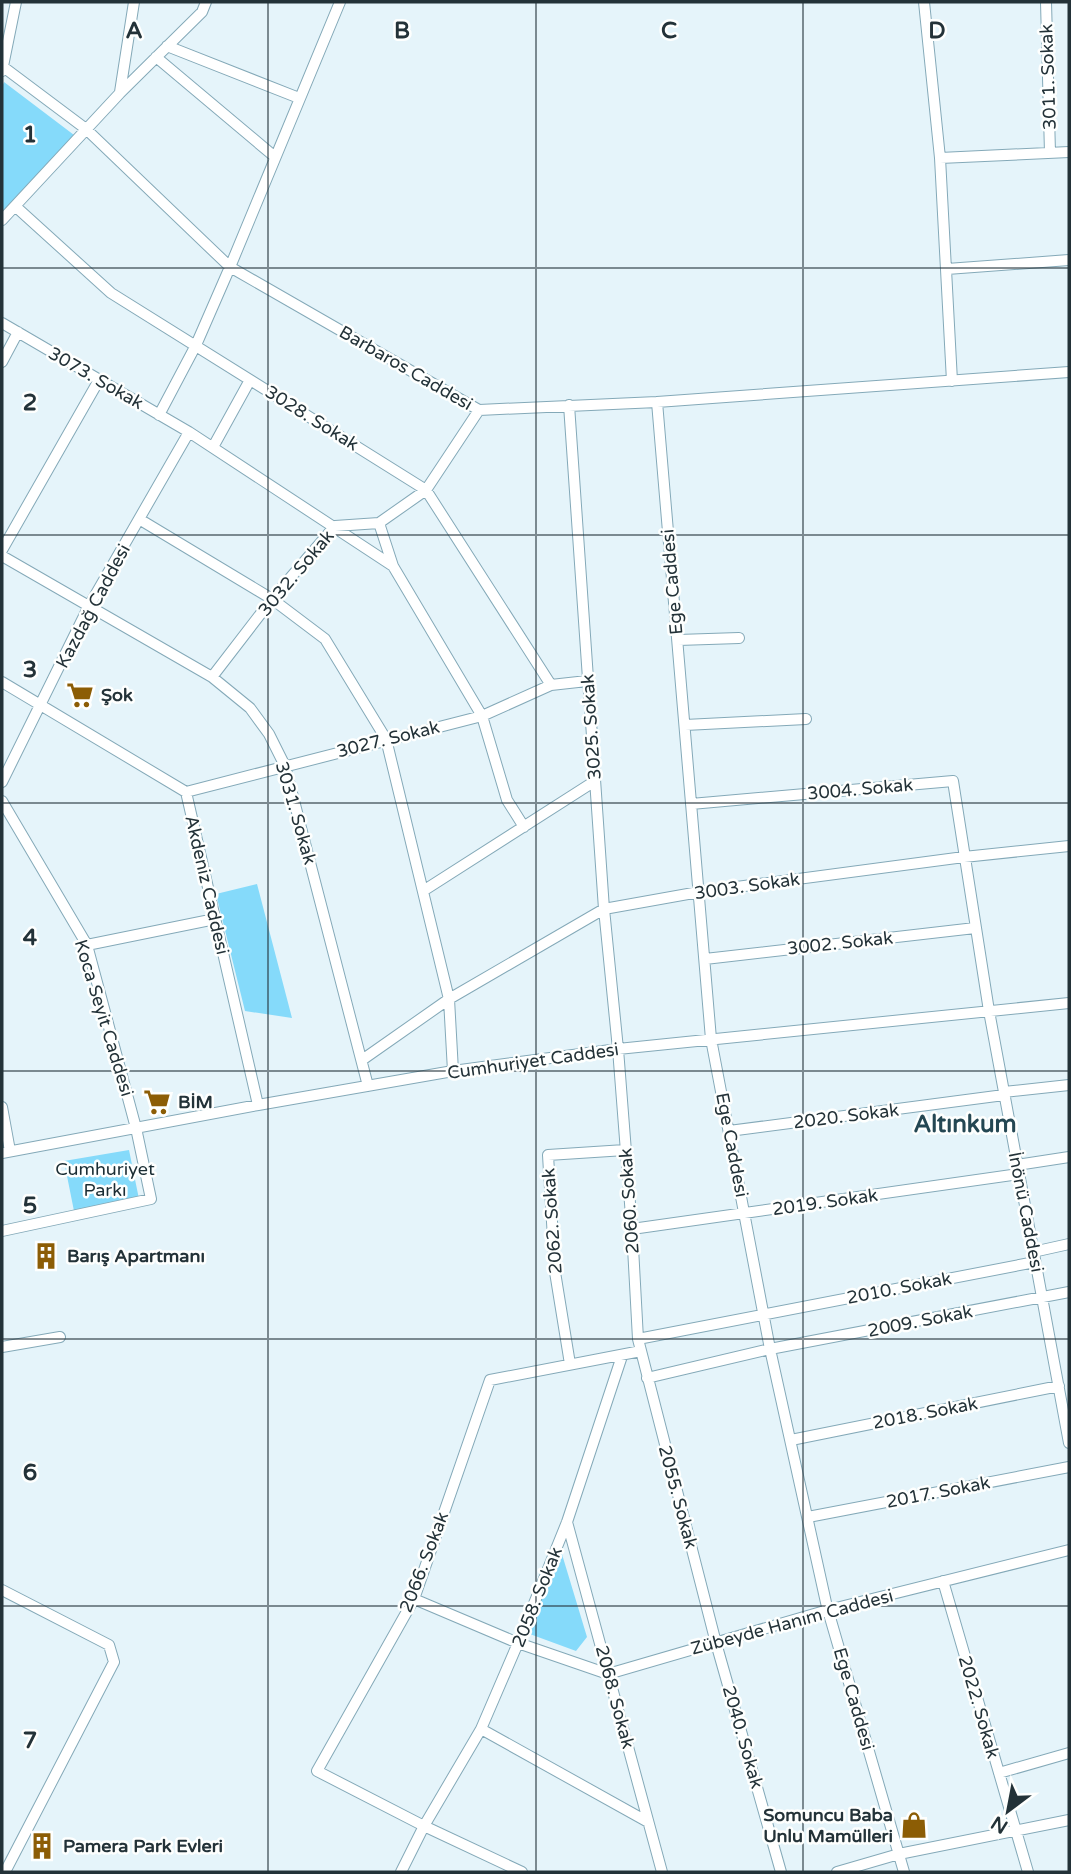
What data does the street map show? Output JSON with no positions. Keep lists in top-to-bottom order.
{
  "streets": {
    "street": [
      "3011. Sokak",
      "Barbaros Caddesi",
      "3073. Sokak",
      "3028. Sokak",
      "3032. Sokak",
      "Ege Caddesi",
      "Kazdağ Caddesi",
      "3025. Sokak",
      "3027. Sokak",
      "3004. Sokak",
      "3031. Sokak",
      "Akdeniz Caddesi",
      "3003. Sokak",
      "3002. Sokak",
      "Koca Seyit Caddesi",
      "Cumhuriyet Caddesi",
      "2020. Sokak",
      "2060. Sokak",
      "2019. Sokak",
      "İnönü Caddesi",
      "2062. Sokak",
      "2010. Sokak",
      "2009. Sokak",
      "2018. Sokak",
      "2017. Sokak",
      "2055. Sokak",
      "2066. Sokak",
      "2058. Sokak",
      "Zübeyde Hanım Caddesi",
      "2068. Sokak",
      "2022. Sokak",
      "2040. Sokak"
    ]
  },
  "crossings": [
    ["Barbaros Caddesi", "Ege Caddesi"],
    ["Barbaros Caddesi", "3025. Sokak"],
    ["3073. Sokak", "3032. Sokak"],
    ["3073. Sokak", "Kazdağ Caddesi"],
    ["3028. Sokak", "3027. Sokak"],
    ["3032. Sokak", "3031. Sokak"],
    ["Ege Caddesi", "3004. Sokak"],
    ["Ege Caddesi", "3003. Sokak"],
    ["Ege Caddesi", "3002. Sokak"],
    ["Ege Caddesi", "Cumhuriyet Caddesi"],
    ["Ege Caddesi", "2020. Sokak"],
    ["Ege Caddesi", "2019. Sokak"],
    ["Ege Caddesi", "2010. Sokak"],
    ["Ege Caddesi", "2009. Sokak"],
    ["Ege Caddesi", "2018. Sokak"],
    ["Ege Caddesi", "2017. Sokak"],
    ["Ege Caddesi", "Zübeyde Hanım Caddesi"],
    ["Kazdağ Caddesi", "3031. Sokak"],
    ["Kazdağ Caddesi", "Akdeniz Caddesi"],
    ["3025. Sokak", "3027. Sokak"],
    ["3025. Sokak", "3003. Sokak"],
    ["3025. Sokak", "Cumhuriyet Caddesi"],
    ["3025. Sokak", "2060. Sokak"],
    ["3027. Sokak", "3031. Sokak"],
    ["3027. Sokak", "Akdeniz Caddesi"],
    ["3004. Sokak", "3003. Sokak"],
    ["3004. Sokak", "İnönü Caddesi"],
    ["3031. Sokak", "3003. Sokak"],
    ["3031. Sokak", "Cumhuriyet Caddesi"],
    ["Akdeniz Caddesi", "Cumhuriyet Caddesi"],
    ["3003. Sokak", "İnönü Caddesi"],
    ["3002. Sokak", "İnönü Caddesi"],
    ["Koca Seyit Caddesi", "Cumhuriyet Caddesi"],
    ["Cumhuriyet Caddesi", "2060. Sokak"],
    ["Cumhuriyet Caddesi", "İnönü Caddesi"],
    ["2020. Sokak", "İnönü Caddesi"],
    ["2060. Sokak", "2019. Sokak"],
    ["2060. Sokak", "2062. Sokak"],
    ["2060. Sokak", "2010. Sokak"],
    ["2060. Sokak", "2055. Sokak"],
    ["2019. Sokak", "İnönü Caddesi"],
    ["İnönü Caddesi", "2010. Sokak"],
    ["İnönü Caddesi", "2009. Sokak"],
    ["İnönü Caddesi", "2018. Sokak"],
    ["2062. Sokak", "2066. Sokak"],
    ["2009. Sokak", "2055. Sokak"],
    ["2055. Sokak", "Zübeyde Hanım Caddesi"],
    ["2055. Sokak", "2040. Sokak"],
    ["2066. Sokak", "2058. Sokak"],
    ["2058. Sokak", "2068. Sokak"],
    ["Zübeyde Hanım Caddesi", "2068. Sokak"],
    ["Zübeyde Hanım Caddesi", "2022. Sokak"],
    ["Zübeyde Hanım Caddesi", "2040. Sokak"]
  ],
  "districts": ["Altınkum"],
  "parks": ["Cumhuriyet Parkı"],
  "places": {
    "supermarket": ["Şok", "BİM"],
    "building": ["Barış Apartmanı", "Pamera Park Evleri"],
    "shop": ["Somuncu Baba Unlu Mamülleri"]
  },
  "north": "bottom left",
  "grid": {
    "columns": [
      "A",
      "B",
      "C",
      "D"
    ],
    "rows": [
      "1",
      "2",
      "3",
      "4",
      "5",
      "6",
      "7"
    ]
  }
}
